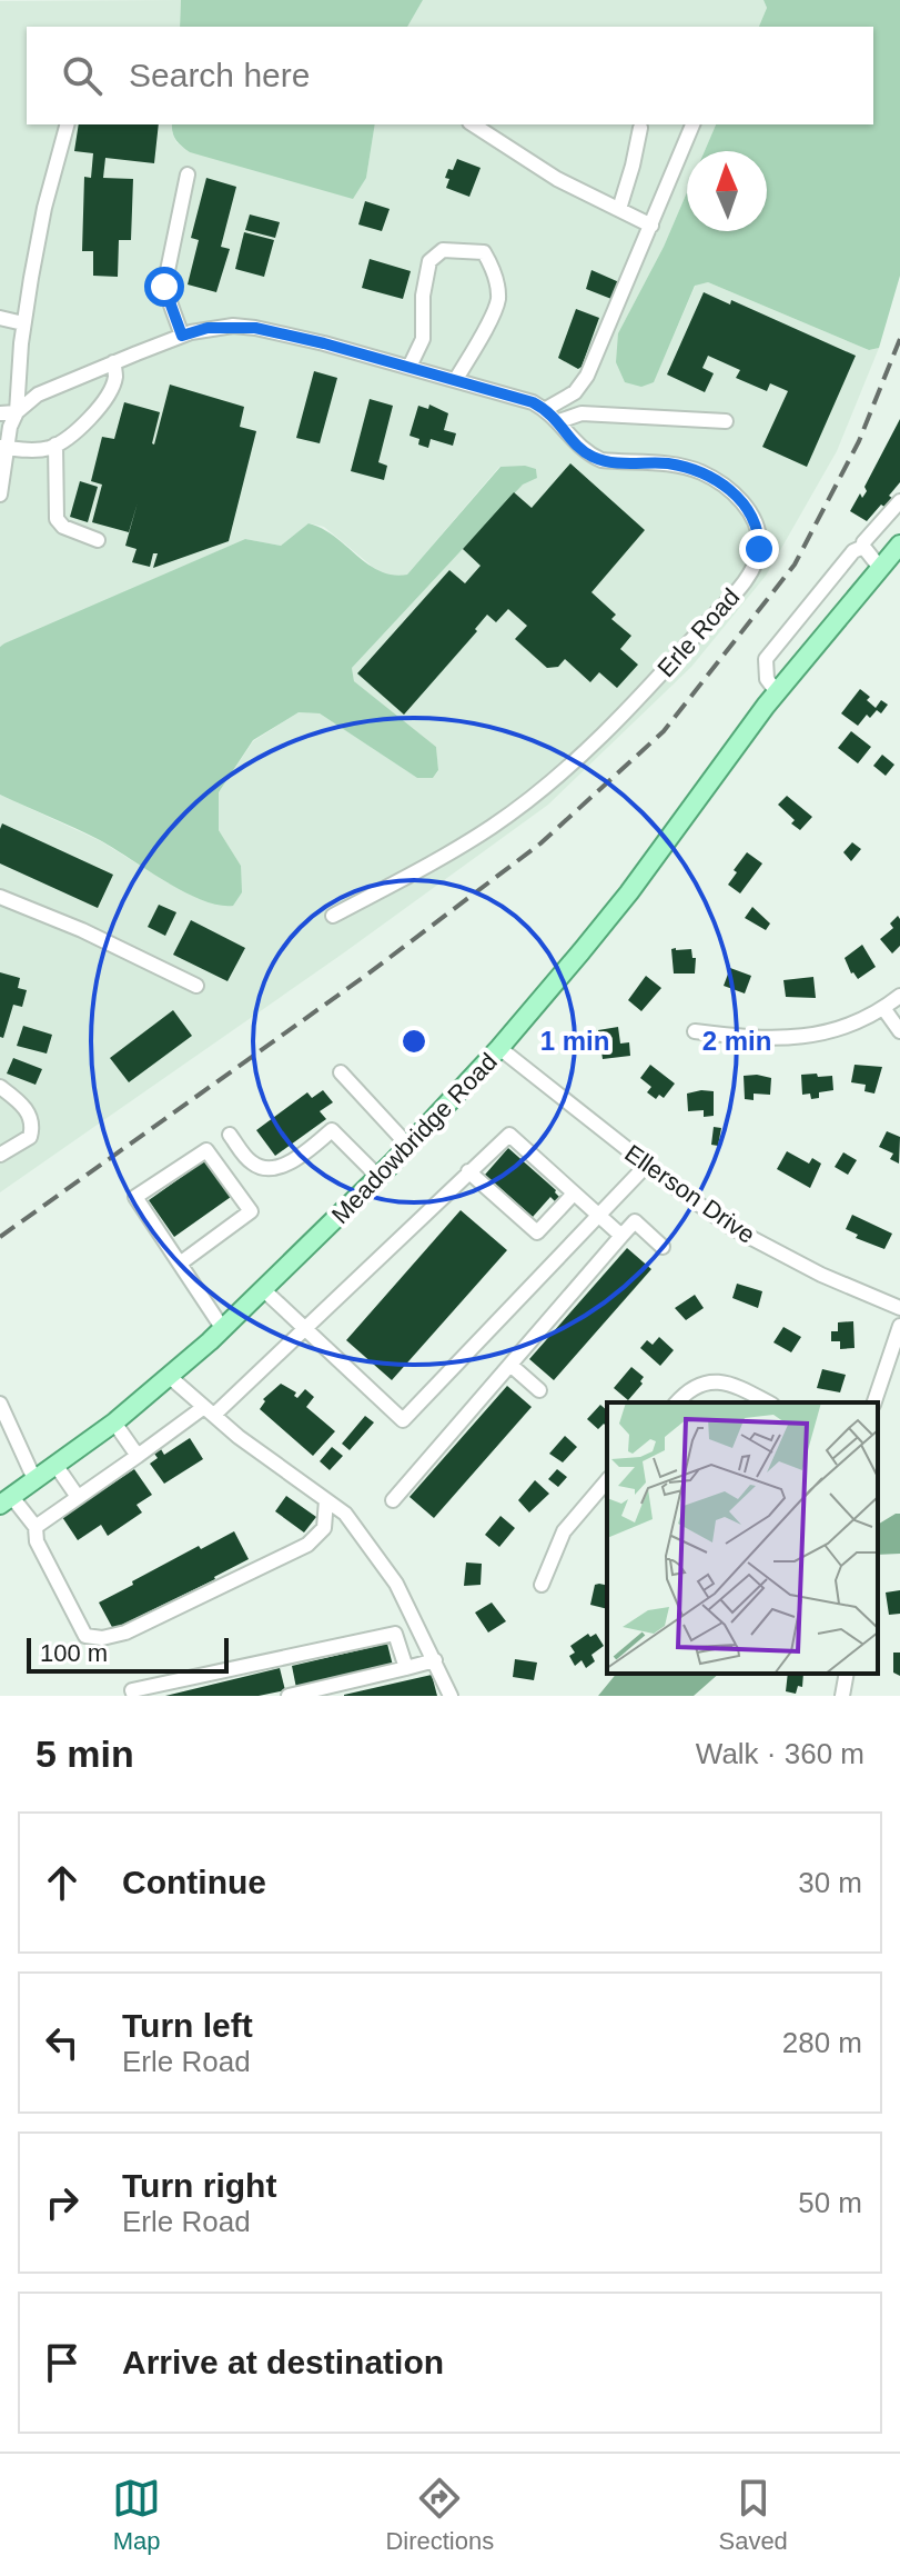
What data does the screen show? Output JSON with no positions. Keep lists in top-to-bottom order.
{
  "streets": {
    "main road": ["Meadowbridge Road"],
    "street": ["Erle Road", "Ellerson Drive"]
  },
  "crossings": [
    ["Meadowbridge Road", "Ellerson Drive"]
  ],
  "scale_bar": "100 m",
  "north": "top",
  "page": {
    "search": "Search here",
    "scale": "100 m",
    "heading": ["5 min", "Walk · 360 m"],
    "list": [
      ["Continue", "30 m"],
      ["Turn left", "Erle Road", "280 m"],
      ["Turn right", "Erle Road", "50 m"],
      "Arrive at destination"
    ],
    "nav": ["Map", "Directions", "Saved"]
  },
  "rings": ["1 min", "2 min"]
}
